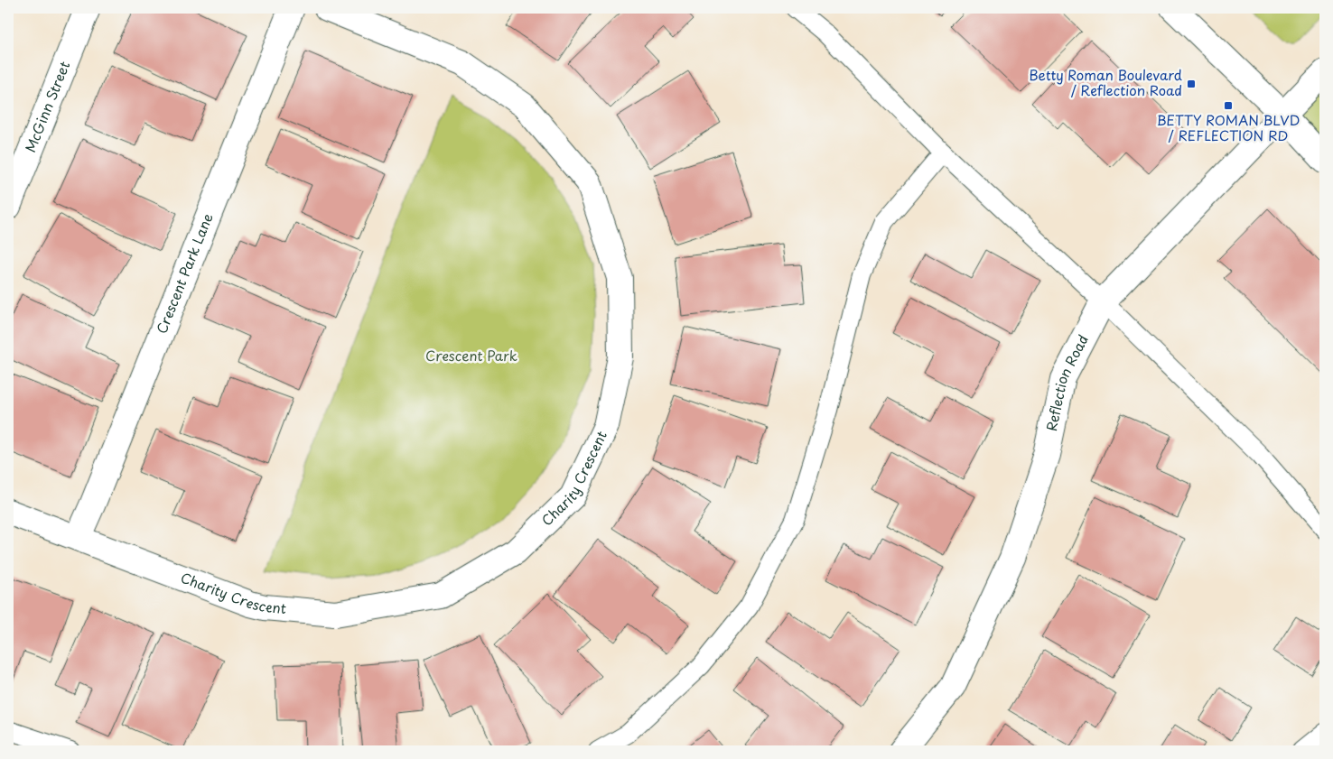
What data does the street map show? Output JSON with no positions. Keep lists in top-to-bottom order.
{
  "streets": {
    "street": [
      "McGinn Street",
      "Crescent Park Lane",
      "Reflection Road",
      "Charity Crescent"
    ]
  },
  "crossings": [
    ["Crescent Park Lane", "Charity Crescent"]
  ],
  "parks": ["Crescent Park"],
  "places": {
    "transit": ["Betty Roman Boulevard / Reflection Road", "BETTY ROMAN BLVD / REFLECTION RD"]
  }
}
